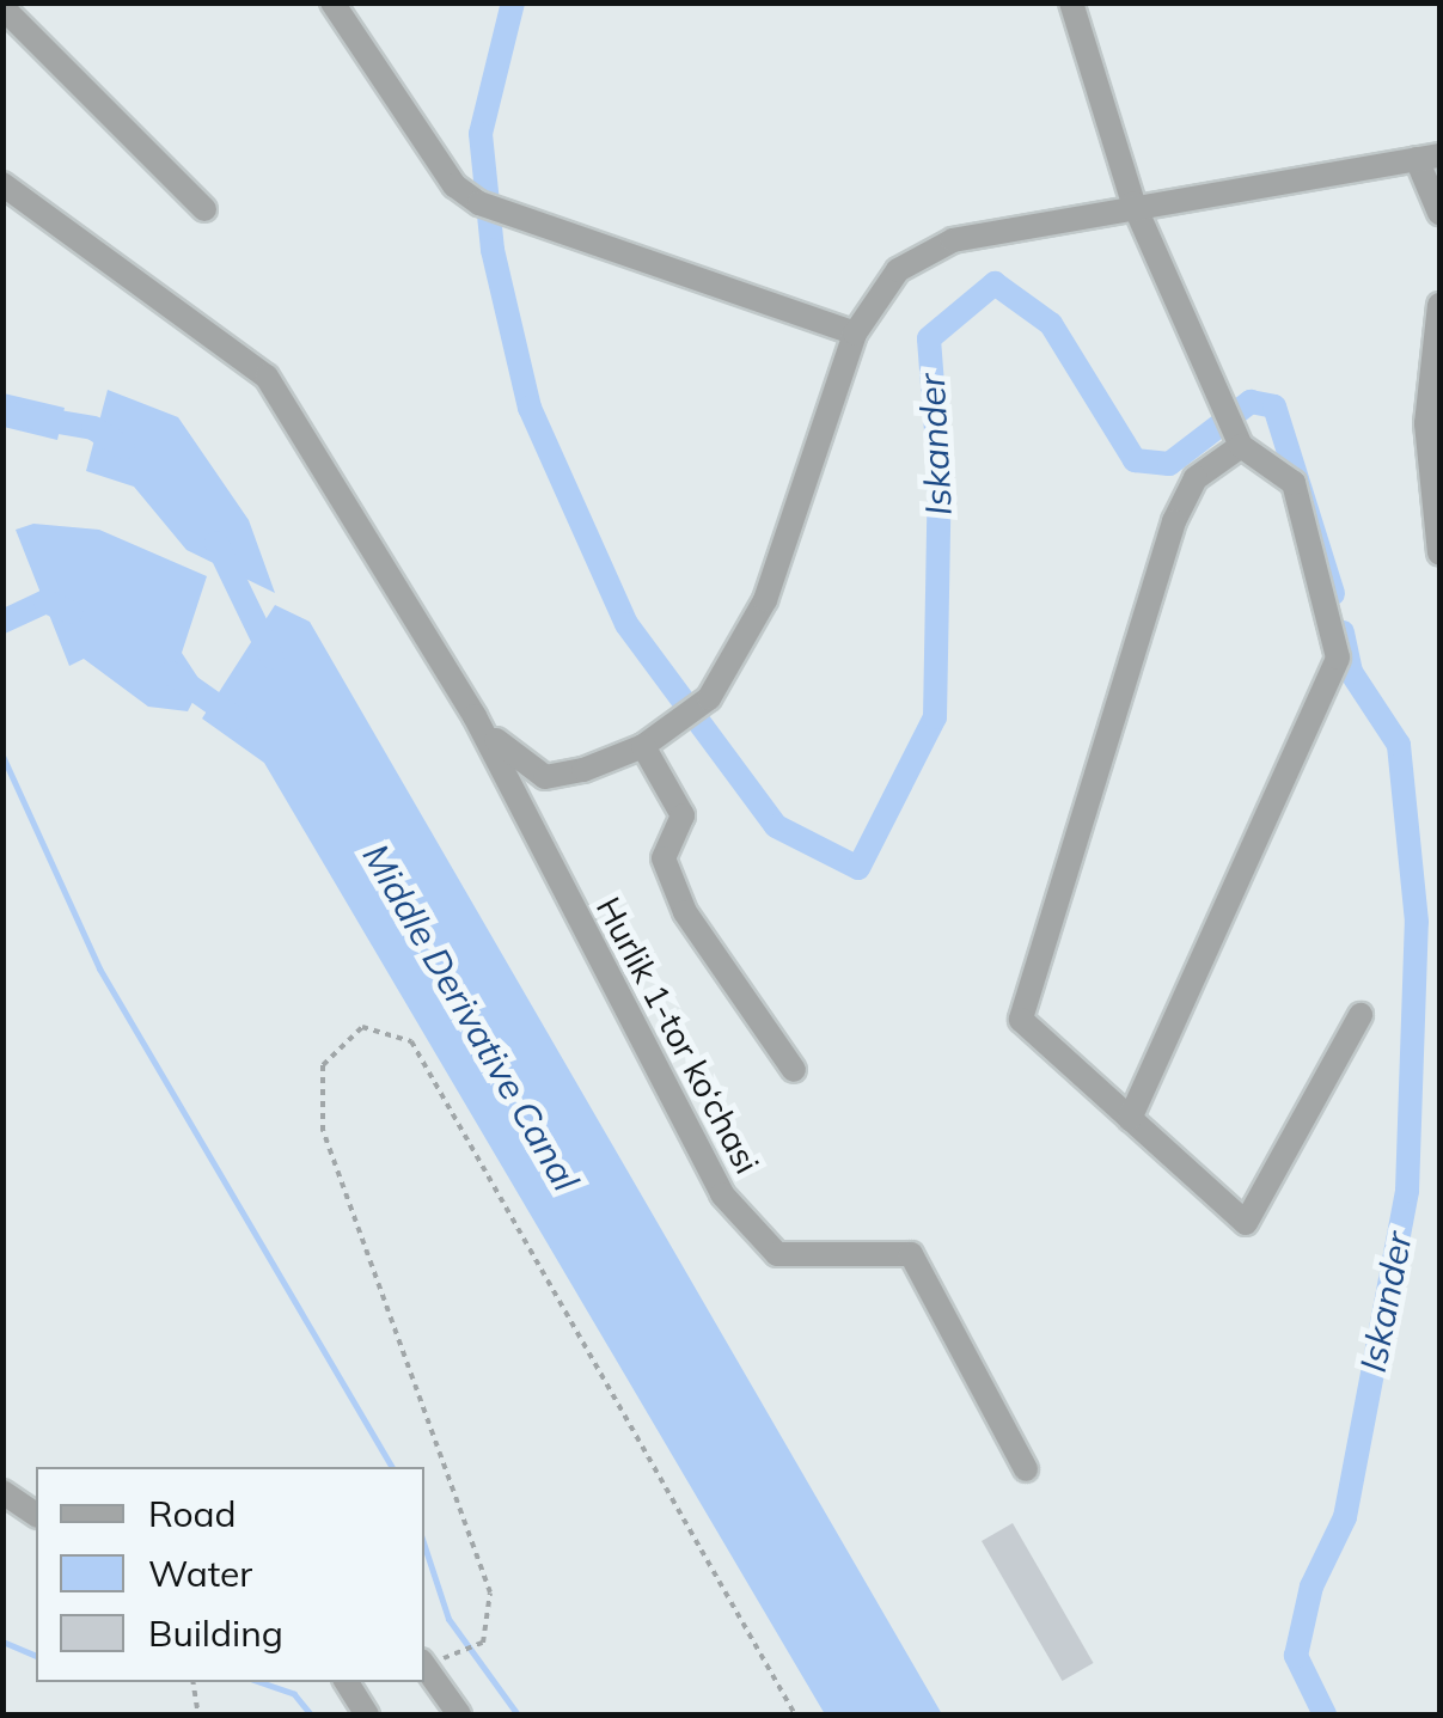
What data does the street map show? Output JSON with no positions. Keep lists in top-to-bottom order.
{
  "streets": {
    "street": ["Hurlik 1-tor ko‘chasi"]
  },
  "water": ["Iskander", "Middle Derivative Canal"],
  "legend": ["Road", "Water", "Building"]
}
